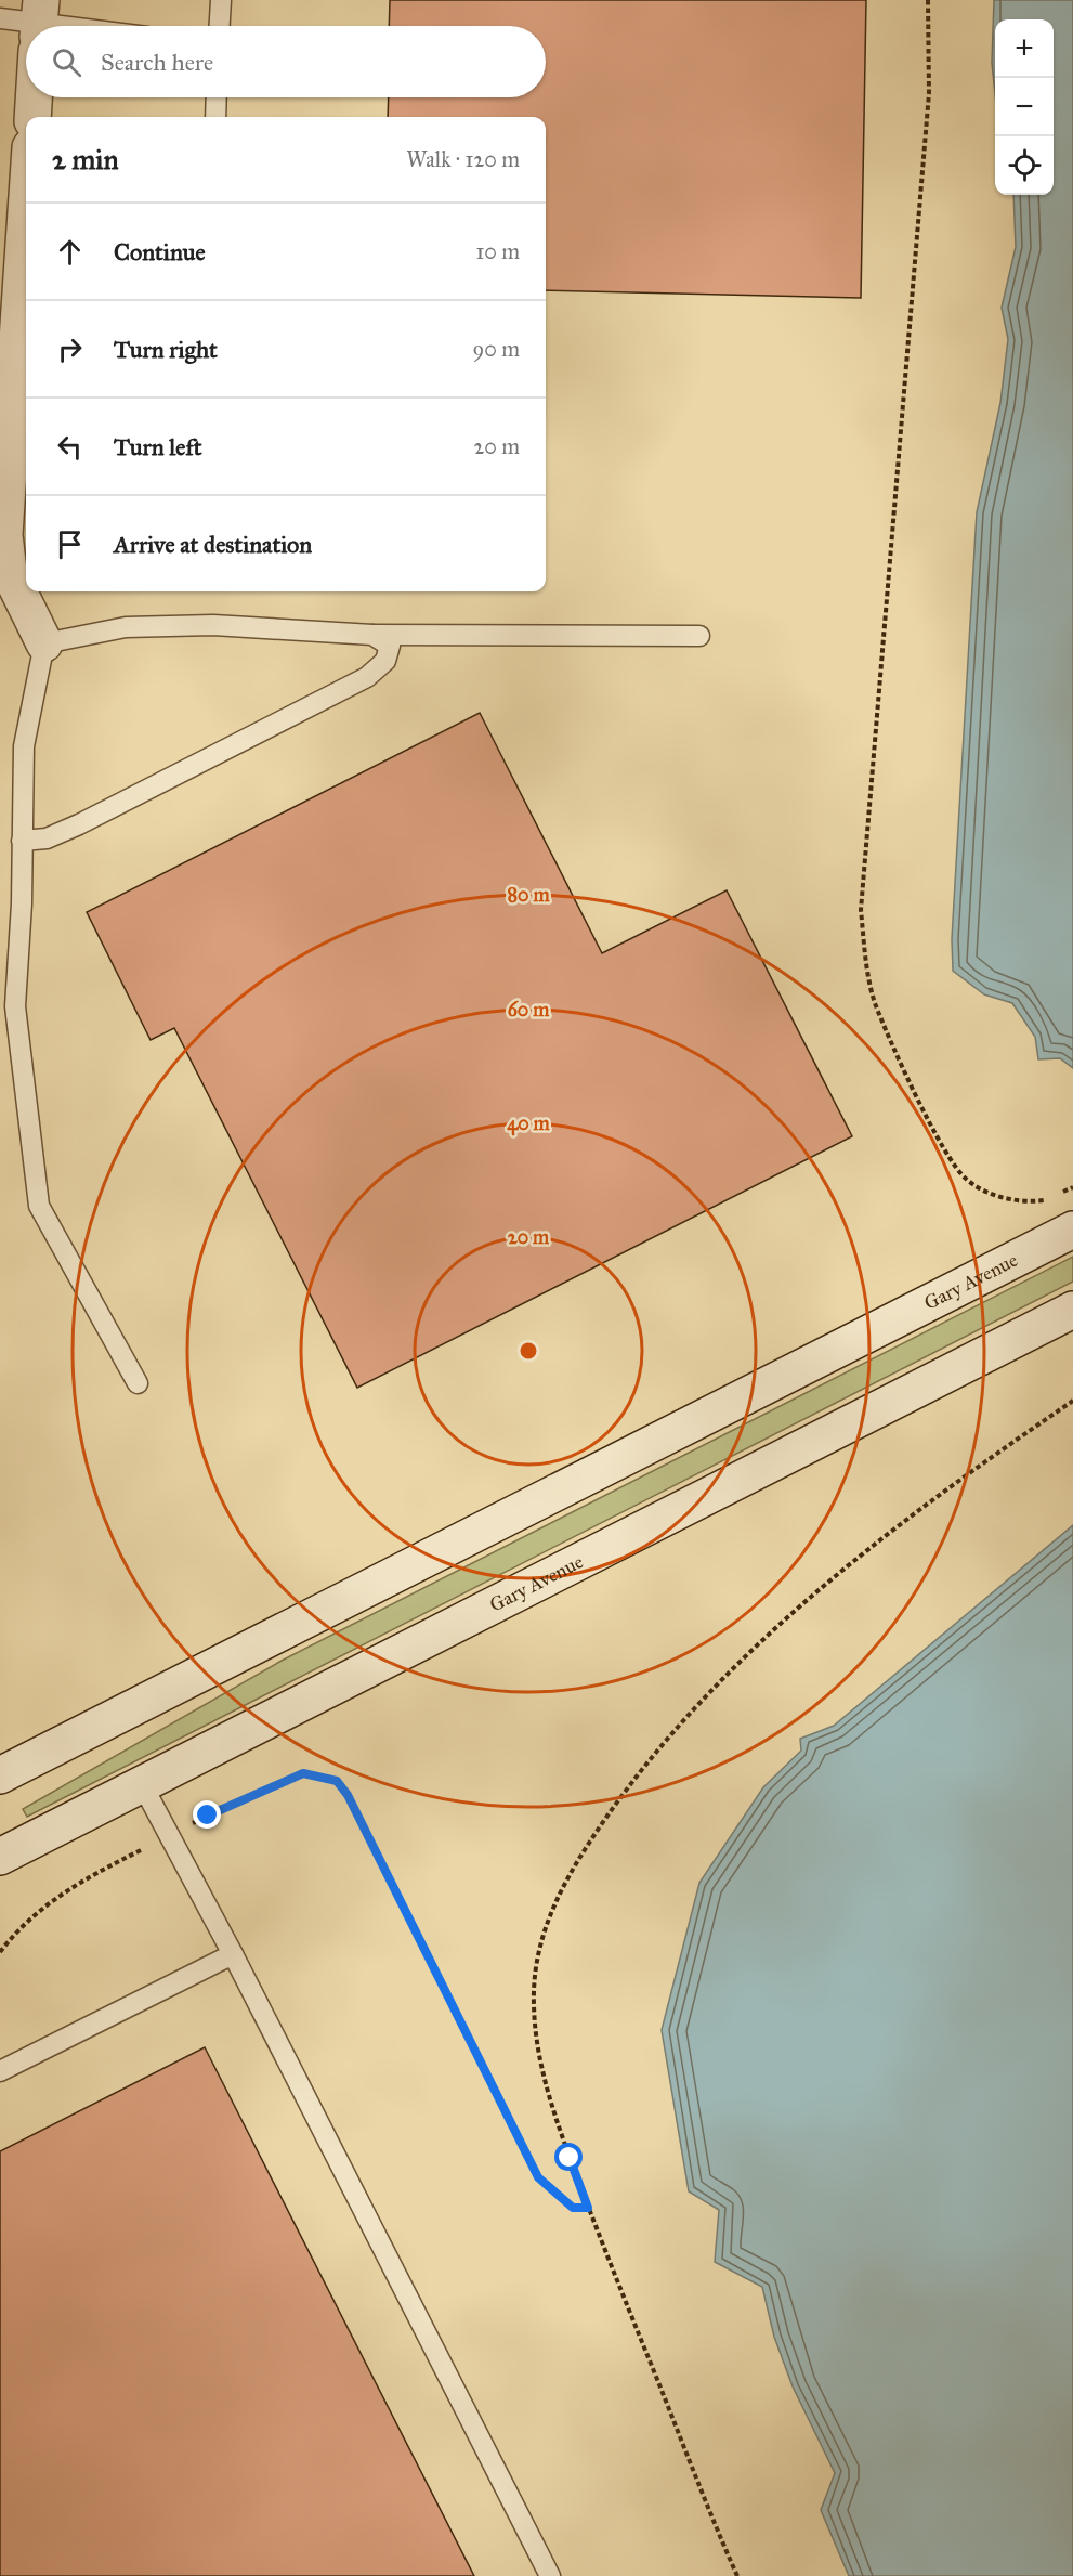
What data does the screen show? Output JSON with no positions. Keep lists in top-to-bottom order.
{
  "streets": {
    "main road": ["Gary Avenue"]
  },
  "page": {
    "map_buttons": ["+", "−"],
    "search": "Search here",
    "heading": ["2 min", "Walk · 120 m"],
    "list": [
      ["Continue", "10 m"],
      ["Turn right", "90 m"],
      ["Turn left", "20 m"],
      "Arrive at destination"
    ]
  },
  "rings": [
    "80 m",
    "60 m",
    "40 m",
    "20 m"
  ]
}
